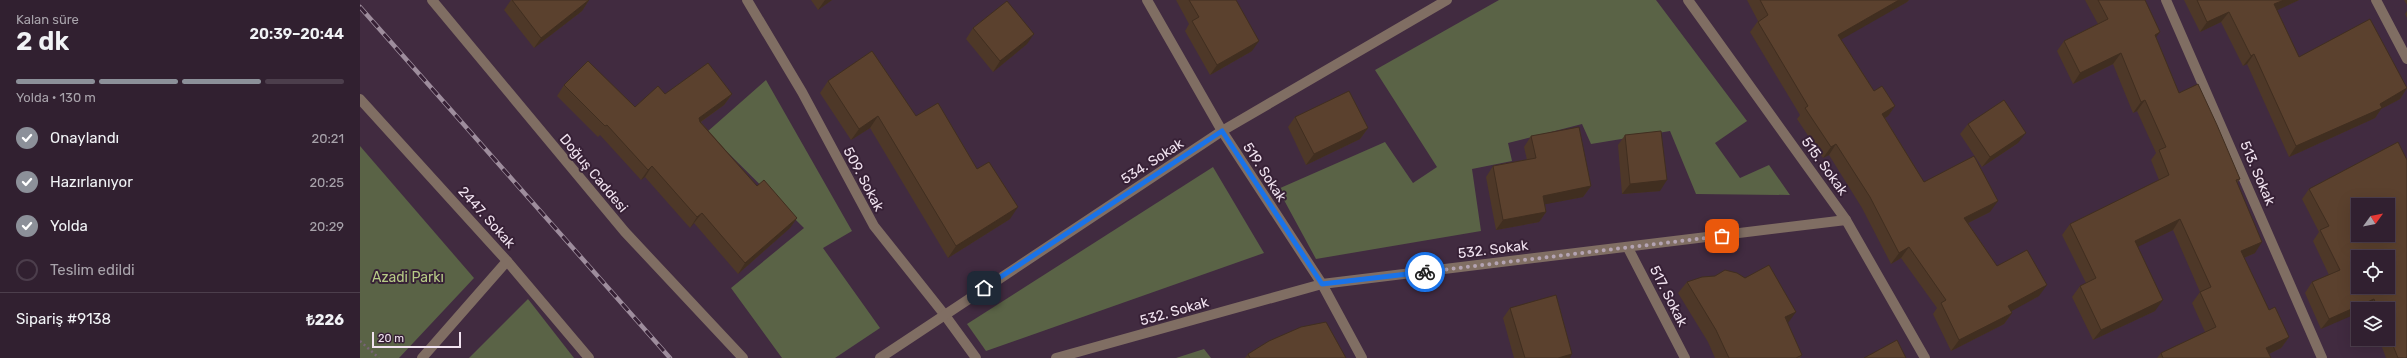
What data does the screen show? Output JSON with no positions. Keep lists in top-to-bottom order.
{
  "streets": {
    "street": [
      "534. Sokak",
      "515. Sokak",
      "519. Sokak",
      "Doğuş Caddesi",
      "513. Sokak",
      "509. Sokak",
      "2447. Sokak",
      "532. Sokak",
      "517. Sokak"
    ]
  },
  "crossings": [
    ["534. Sokak", "519. Sokak"],
    ["534. Sokak", "509. Sokak"],
    ["515. Sokak", "532. Sokak"],
    ["519. Sokak", "532. Sokak"],
    ["532. Sokak", "517. Sokak"]
  ],
  "parks": ["Azadi Parkı"],
  "scale_bar": "20 m",
  "north": "top right",
  "page": {
    "heading": ["2 dk", "Kalan süre", "20:39–20:44"],
    "panel": ["Sipariş #9138", "₺226"],
    "bar": "Yolda · 130 m",
    "list": [
      ["Onaylandı", "20:21"],
      ["Hazırlanıyor", "20:25"],
      ["Yolda", "20:29"],
      "Teslim edildi"
    ],
    "scale": "20 m"
  }
}
